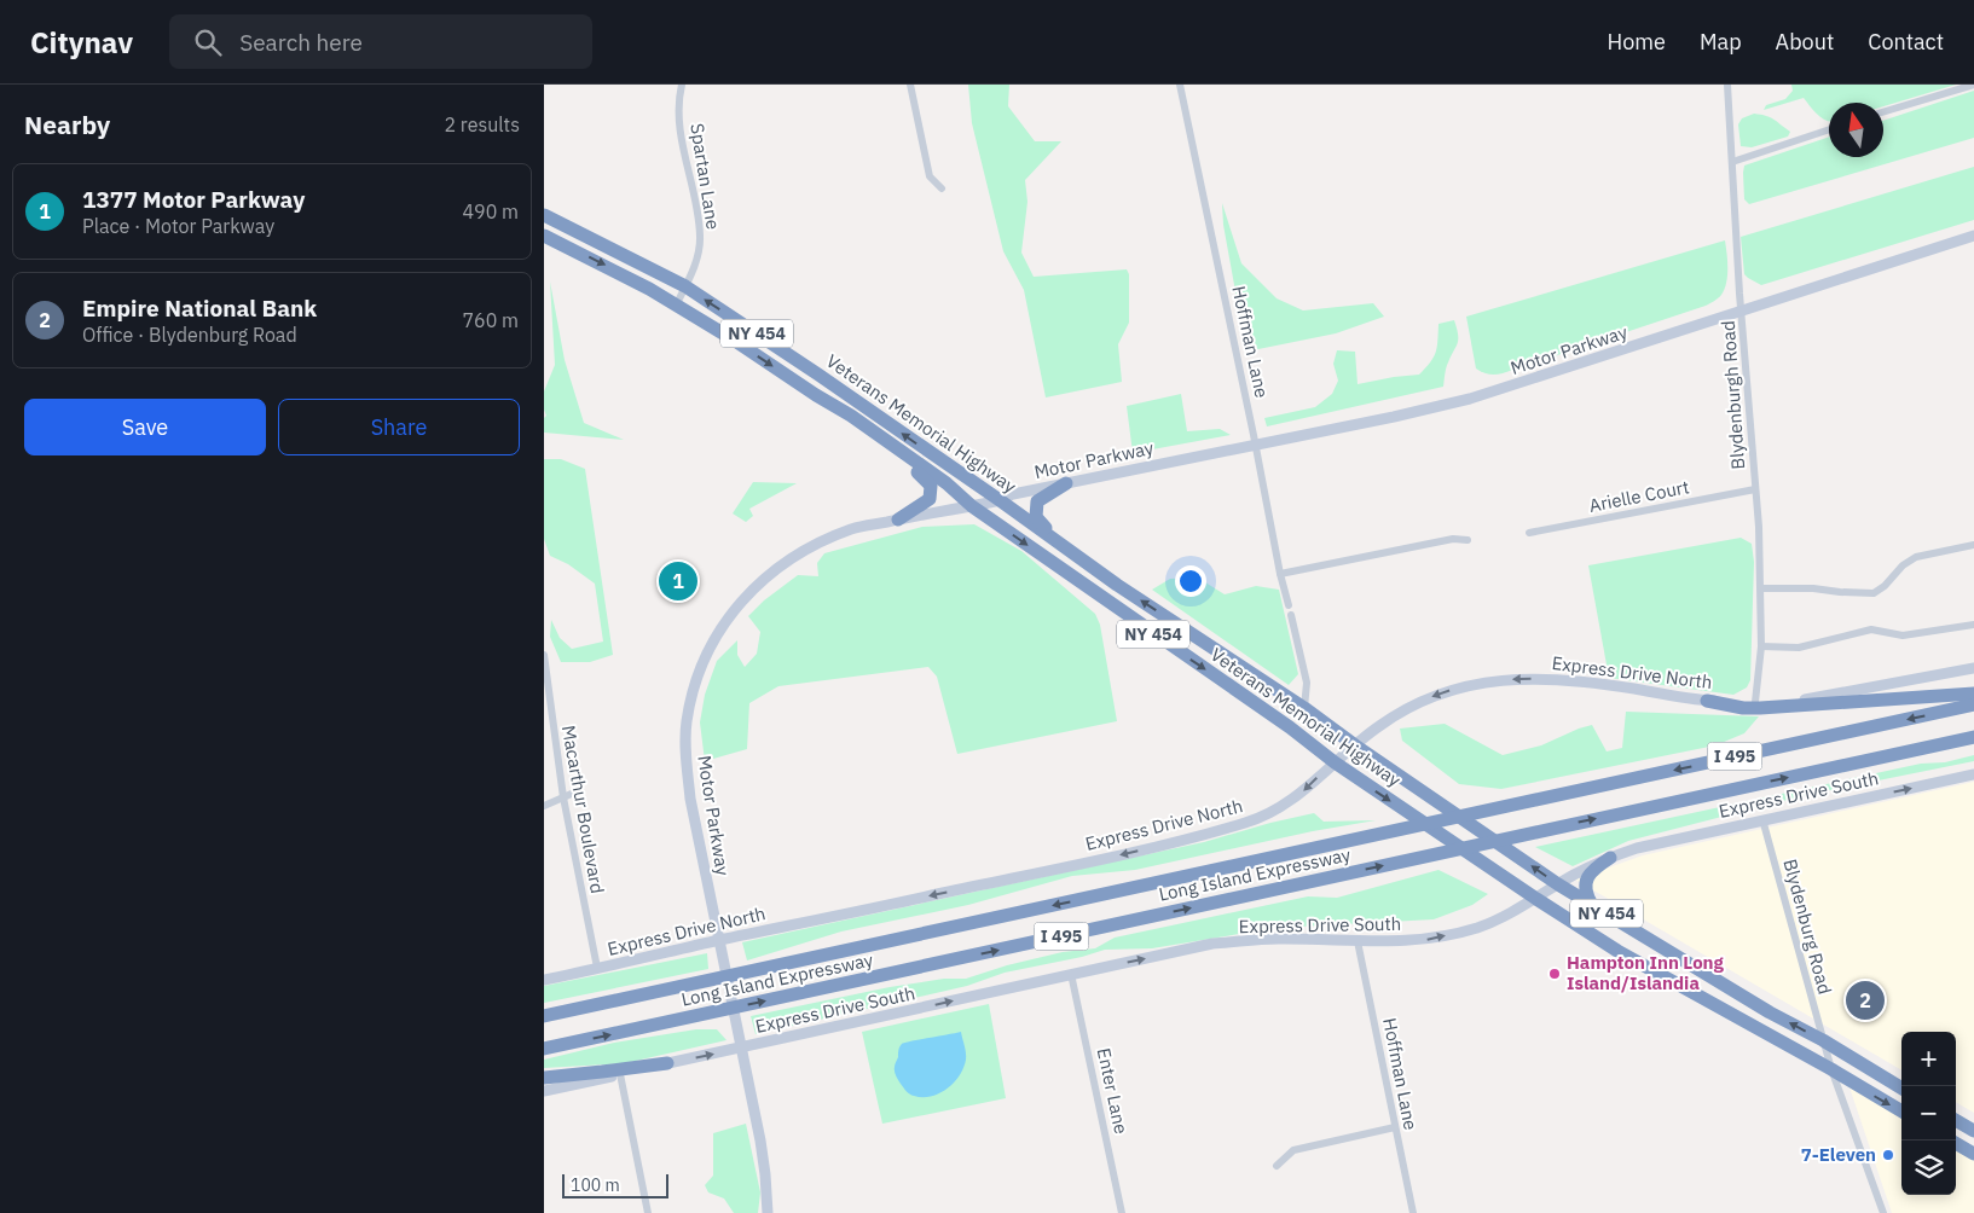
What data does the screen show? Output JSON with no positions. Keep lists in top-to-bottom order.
{
  "streets": {
    "highway": [
      "NY 454",
      "Veterans Memorial Highway",
      "I 495",
      "Long Island Expressway"
    ],
    "main road": ["Motor Parkway", "Express Drive North", "Express Drive South"],
    "street": [
      "Spartan Lane",
      "Hoffman Lane",
      "Blydenburgh Road",
      "Arielle Court",
      "Macarthur Boulevard",
      "Blydenburg Road",
      "Enter Lane"
    ]
  },
  "crossings": [
    ["Spartan Lane", "Veterans Memorial Highway"],
    ["Hoffman Lane", "Motor Parkway"],
    ["Hoffman Lane", "Express Drive South"],
    ["Motor Parkway", "Blydenburgh Road"],
    ["Motor Parkway", "Veterans Memorial Highway"],
    ["Motor Parkway", "Express Drive North"],
    ["Motor Parkway", "Express Drive South"],
    ["Blydenburgh Road", "Arielle Court"],
    ["Blydenburgh Road", "Express Drive North"],
    ["Veterans Memorial Highway", "Express Drive North"],
    ["Veterans Memorial Highway", "Express Drive South"],
    ["Veterans Memorial Highway", "Blydenburg Road"],
    ["Express Drive North", "Macarthur Boulevard"],
    ["Express Drive South", "Blydenburg Road"],
    ["Express Drive South", "Enter Lane"]
  ],
  "one_way": ["Express Drive North", "Express Drive South"],
  "places": ["Hampton Inn Long Island/Islandia", "7-Eleven"],
  "scale_bar": "100 m",
  "north": "top",
  "page": {
    "header": "Citynav",
    "search": "Search here",
    "nav": [
      "Home",
      "Map",
      "About",
      "Contact"
    ],
    "heading": ["Nearby", "2 results"],
    "list": [
      {
        "mark": "1",
        "name": "1377 Motor Parkway",
        "note": "Place · Motor Parkway",
        "value": "490 m"
      },
      {
        "mark": "2",
        "name": "Empire National Bank",
        "note": "Office · Blydenburg Road",
        "value": "760 m"
      }
    ],
    "buttons": ["Save", "Share"],
    "pins": ["1", "2"],
    "map_buttons": ["+", "−"],
    "scale": "100 m"
  }
}
